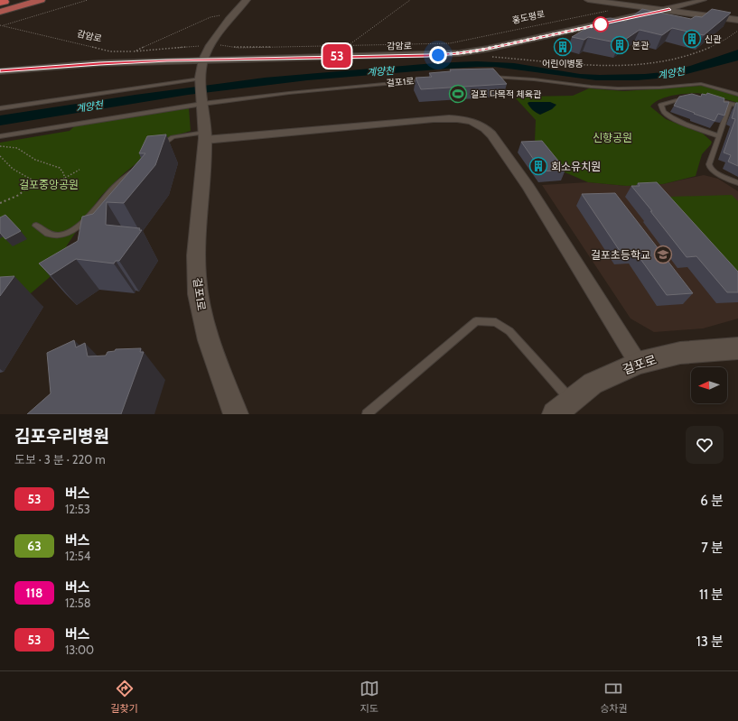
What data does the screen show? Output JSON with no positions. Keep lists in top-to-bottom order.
{
  "streets": {
    "street": ["감암로", "걸포1로", "걸포로"],
    "path": ["홍도평로"]
  },
  "crossings": [
    ["홍도평로", "감암로"],
    ["감암로", "걸포1로"]
  ],
  "water": ["계양천"],
  "parks": ["신향공원", "걸포중앙공원"],
  "places": {
    "building": [
      "신관",
      "본관",
      "어린이병동",
      "회소유치원"
    ],
    "sports": ["걸포 다목적 체육관"],
    "school or university": ["걸포초등학교"]
  },
  "lines": ["bus line 53"],
  "north": "left",
  "page": {
    "on_map": "53",
    "heading": ["김포우리병원", "도보 · 3 분 · 220 m"],
    "list": [
      {
        "mark": "53",
        "name": "버스",
        "note": "12:53",
        "value": "6 분"
      },
      {
        "mark": "63",
        "name": "버스",
        "note": "12:54",
        "value": "7 분"
      },
      {
        "mark": "118",
        "name": "버스",
        "note": "12:58",
        "value": "11 분"
      },
      {
        "mark": "53",
        "name": "버스",
        "note": "13:00",
        "value": "13 분"
      }
    ],
    "tabs": ["길찾기", "지도", "승차권"]
  }
}
